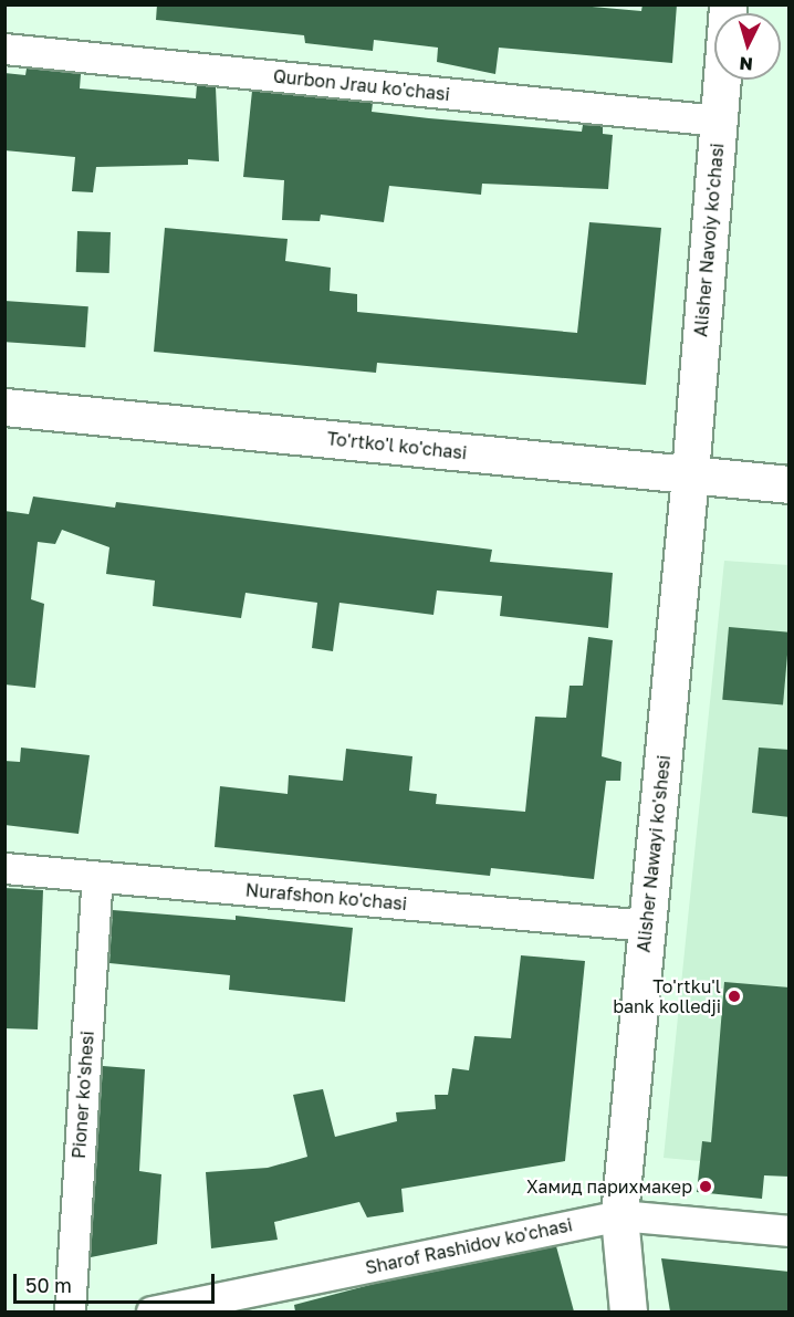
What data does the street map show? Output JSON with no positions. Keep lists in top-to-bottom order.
{
  "streets": {
    "street": [
      "Qurbon Jrau ko'chasi",
      "Alisher Navoiy ko'chasi",
      "To'rtko'l ko'chasi",
      "Alisher Nawayi ko'shesi",
      "Nurafshon ko'chasi",
      "Pioner ko'shesi",
      "Sharof Rashidov ko'chasi"
    ]
  },
  "crossings": [
    ["Qurbon Jrau ko'chasi", "Alisher Navoiy ko'chasi"],
    ["Alisher Navoiy ko'chasi", "To'rtko'l ko'chasi"],
    ["Alisher Navoiy ko'chasi", "Alisher Nawayi ko'shesi"],
    ["To'rtko'l ko'chasi", "Alisher Nawayi ko'shesi"],
    ["Alisher Nawayi ko'shesi", "Nurafshon ko'chasi"],
    ["Alisher Nawayi ko'shesi", "Sharof Rashidov ko'chasi"],
    ["Nurafshon ko'chasi", "Pioner ko'shesi"]
  ],
  "places": ["To'rtku'l bank kolledji", "Хамид парихмакер"],
  "scale_bar": "50 m",
  "north": "bottom"
}
